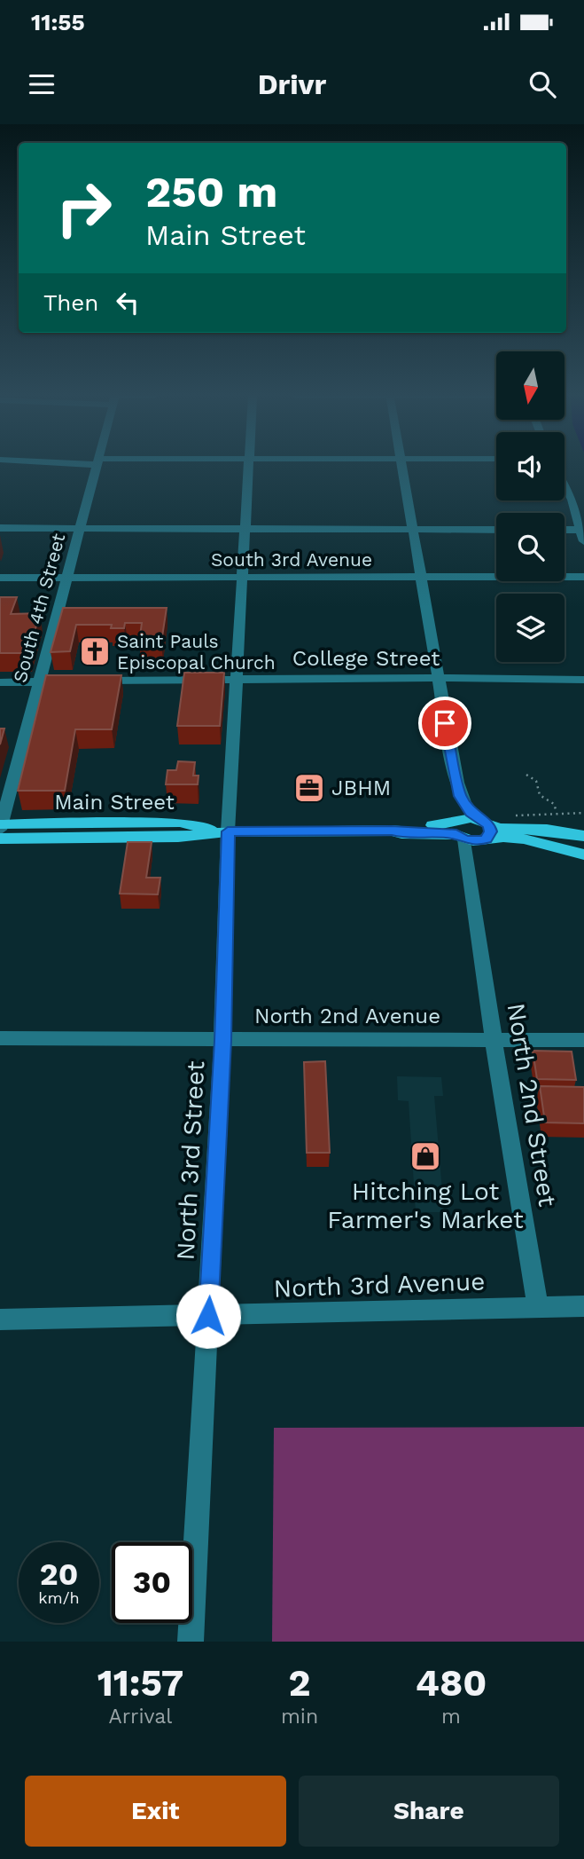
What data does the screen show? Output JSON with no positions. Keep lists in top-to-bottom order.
{
  "streets": {
    "main road": ["Main Street"],
    "street": [
      "South 3rd Avenue",
      "South 4th Street",
      "College Street",
      "North 2nd Avenue",
      "North 2nd Street",
      "North 3rd Street",
      "North 3rd Avenue"
    ]
  },
  "crossings": [
    ["South 3rd Avenue", "South 4th Street"],
    ["South 3rd Avenue", "North 2nd Street"],
    ["South 3rd Avenue", "North 3rd Street"],
    ["South 4th Street", "College Street"],
    ["South 4th Street", "Main Street"],
    ["College Street", "North 2nd Street"],
    ["College Street", "North 3rd Street"],
    ["Main Street", "North 2nd Street"],
    ["Main Street", "North 3rd Street"],
    ["North 2nd Avenue", "North 2nd Street"],
    ["North 2nd Avenue", "North 3rd Street"],
    ["North 2nd Street", "North 3rd Avenue"],
    ["North 3rd Street", "North 3rd Avenue"]
  ],
  "places": {
    "church": ["Saint Pauls Episcopal Church"],
    "office": ["JBHM"],
    "shop": ["Hitching Lot Farmer's Market"]
  },
  "north": "bottom",
  "page": {
    "status": "11:55",
    "header": "Drivr",
    "turn": ["250 m", "Main Street"],
    "then": "Then",
    "speed": "20 km/h",
    "limit": "30",
    "eta": [
      "11:57",
      "Arrival",
      "2",
      "min",
      "480",
      "m"
    ],
    "buttons": ["Exit", "Share"]
  }
}
